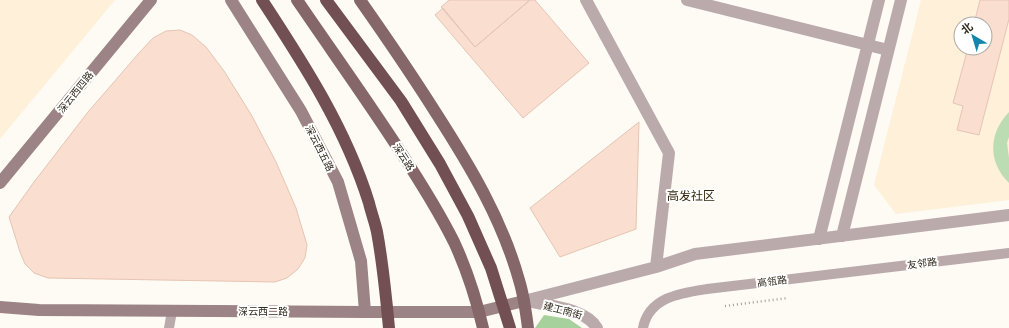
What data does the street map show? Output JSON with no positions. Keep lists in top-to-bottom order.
{
  "streets": {
    "main road": ["深云路"],
    "street": [
      "深云西四路",
      "深云西五路",
      "建工南街",
      "深云西二路"
    ],
    "lane": ["友邻路", "高瓴路"]
  },
  "crossings": [
    ["深云西五路", "深云西二路"],
    ["深云路", "深云西二路"],
    ["友邻路", "高瓴路"],
    ["建工南街", "深云西二路"]
  ],
  "districts": ["高发社区"],
  "north": "top left"
}
